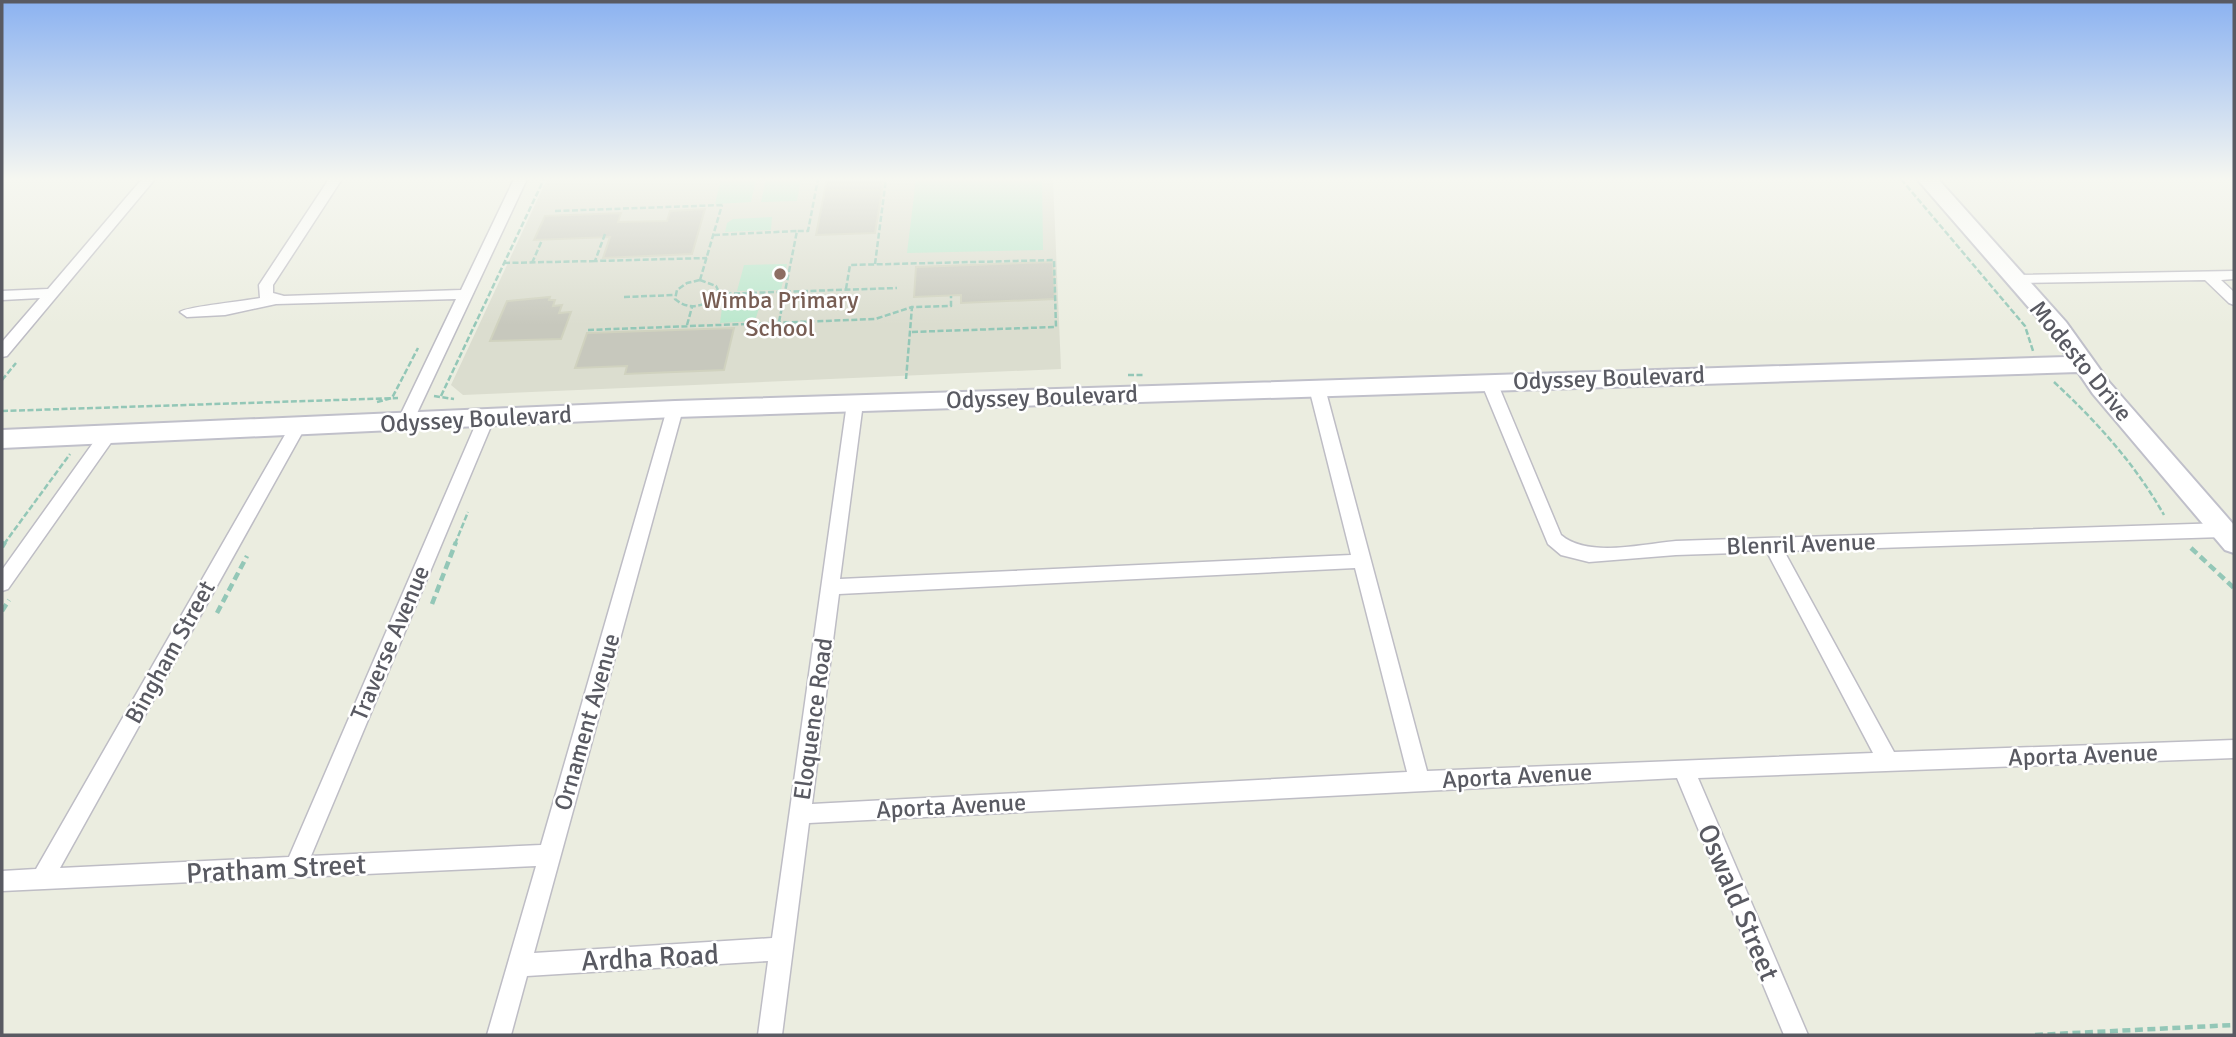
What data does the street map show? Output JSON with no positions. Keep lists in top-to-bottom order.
{
  "streets": {
    "street": [
      "Modesto Drive",
      "Odyssey Boulevard",
      "Blenril Avenue",
      "Traverse Avenue",
      "Bingham Street",
      "Eloquence Road",
      "Ornament Avenue",
      "Aporta Avenue",
      "Pratham Street",
      "Oswald Street",
      "Ardha Road"
    ]
  },
  "crossings": [
    ["Modesto Drive", "Odyssey Boulevard"],
    ["Modesto Drive", "Blenril Avenue"],
    ["Odyssey Boulevard", "Blenril Avenue"],
    ["Odyssey Boulevard", "Traverse Avenue"],
    ["Odyssey Boulevard", "Bingham Street"],
    ["Odyssey Boulevard", "Eloquence Road"],
    ["Odyssey Boulevard", "Ornament Avenue"],
    ["Traverse Avenue", "Pratham Street"],
    ["Bingham Street", "Pratham Street"],
    ["Eloquence Road", "Aporta Avenue"],
    ["Eloquence Road", "Ardha Road"],
    ["Ornament Avenue", "Pratham Street"],
    ["Ornament Avenue", "Ardha Road"],
    ["Aporta Avenue", "Oswald Street"]
  ],
  "places": ["Wimba Primary School"]
}
